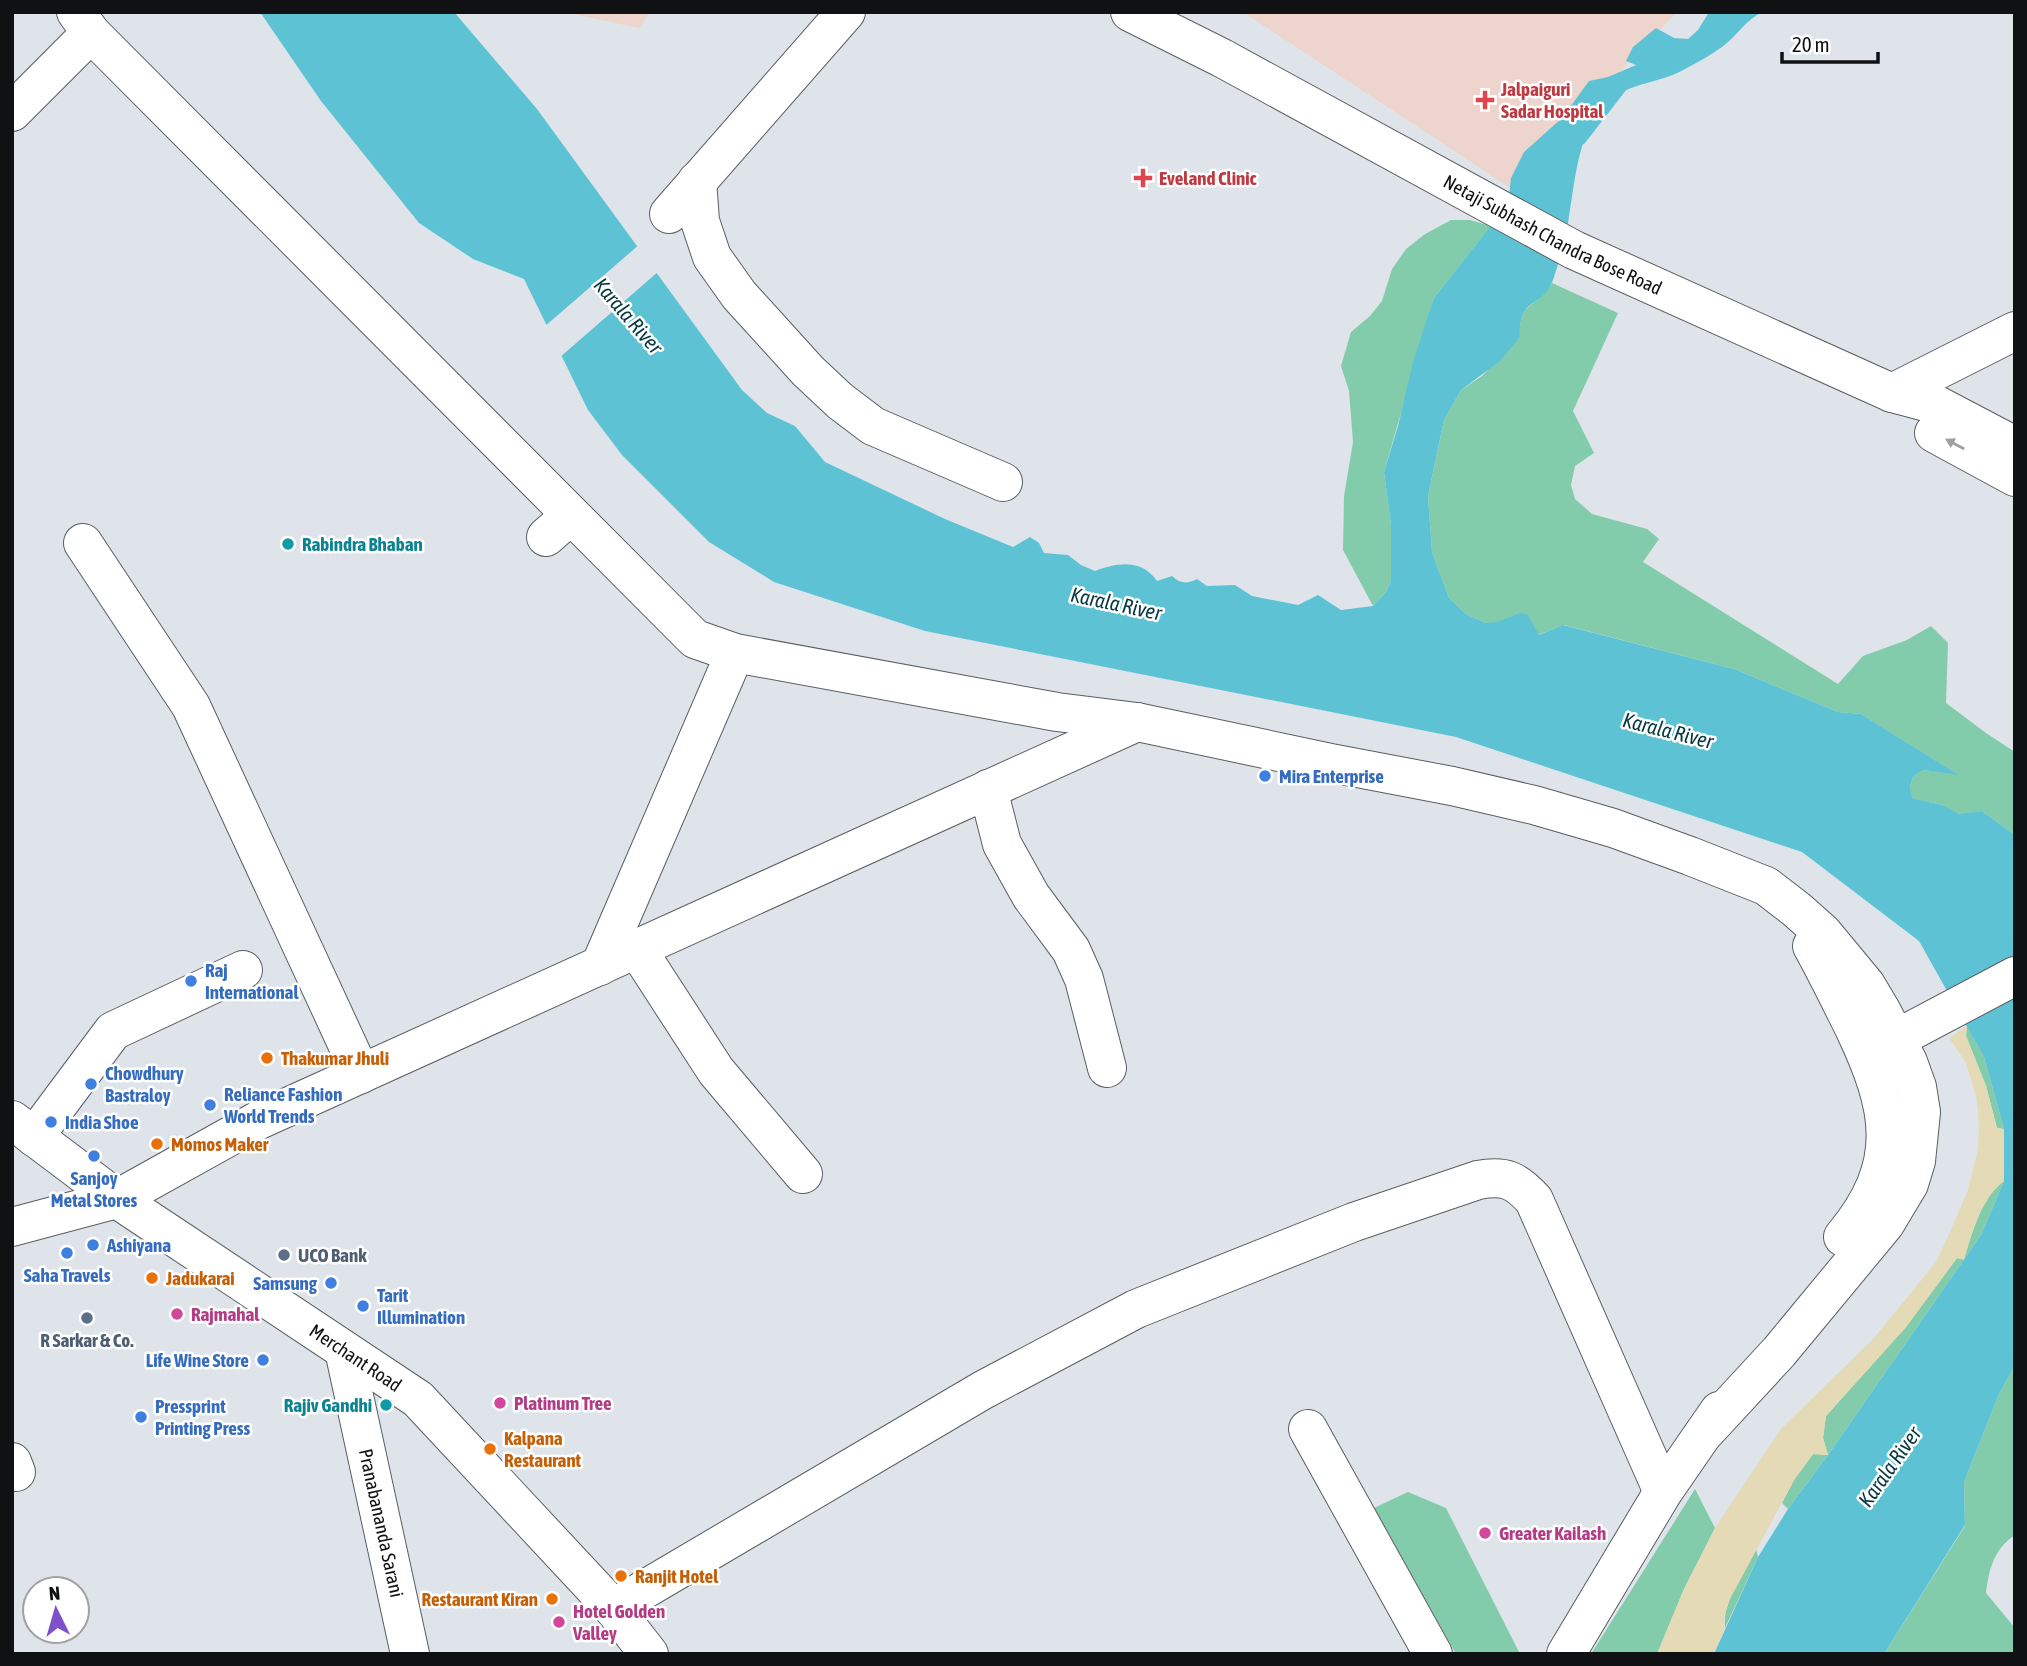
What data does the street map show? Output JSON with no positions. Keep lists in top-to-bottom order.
{
  "streets": {
    "street": ["Netaji Subhash Chandra Bose Road", "Merchant Road", "Pranabananda Sarani"]
  },
  "crossings": [
    ["Merchant Road", "Pranabananda Sarani"]
  ],
  "water": ["Karala River"],
  "places": {
    "health": ["Jalpaiguri Sadar Hospital", "Eveland Clinic"],
    "other": [
      "Rabindra Bhaban",
      "Mira Enterprise",
      "Raj International",
      "Thakumar Jhuli",
      "Chowdhury Bastraloy",
      "Reliance Fashion World Trends",
      "India Shoe",
      "Momos Maker",
      "Sanjoy Metal Stores",
      "Ashiyana",
      "Saha Travels",
      "UCO Bank",
      "Jadukarai",
      "Samsung",
      "Tarit Illumination",
      "Rajmahal",
      "R Sarkar & Co.",
      "Life Wine Store",
      "Platinum Tree",
      "Rajiv Gandhi",
      "Pressprint Printing Press",
      "Kalpana Restaurant",
      "Greater Kailash",
      "Ranjit Hotel",
      "Restaurant Kiran",
      "Hotel Golden Valley"
    ]
  },
  "scale_bar": "20 m",
  "north": "top"
}
